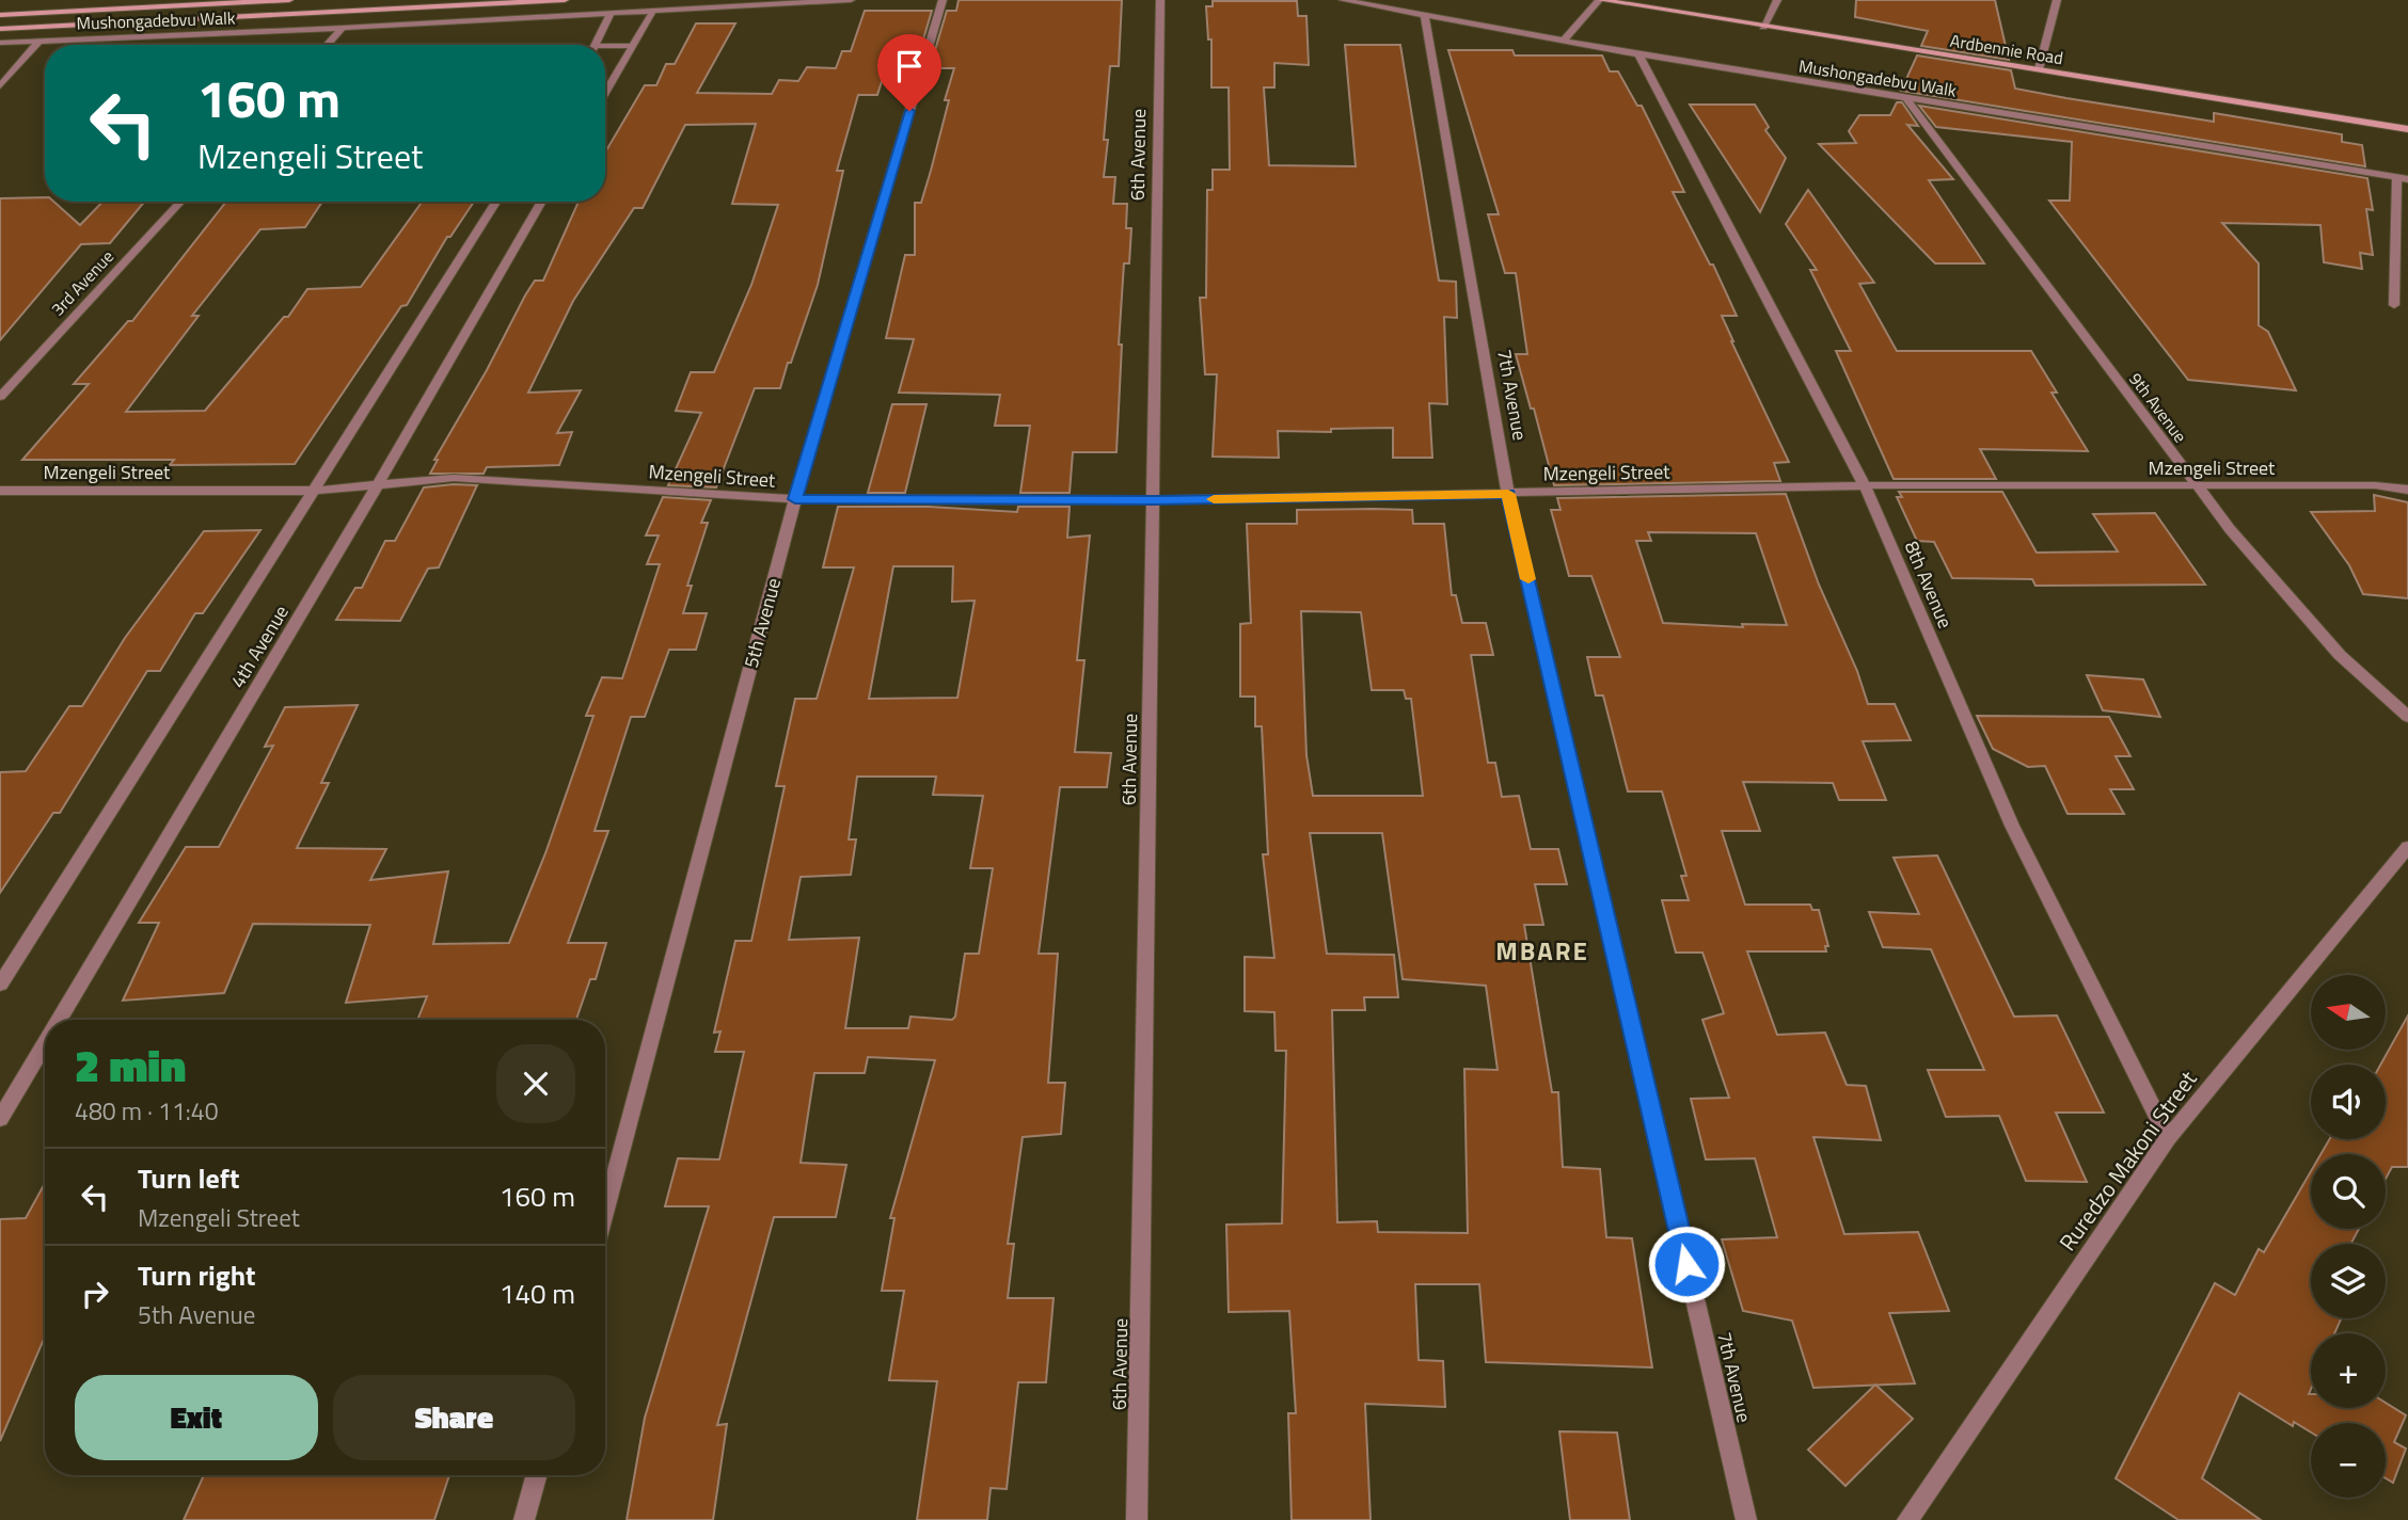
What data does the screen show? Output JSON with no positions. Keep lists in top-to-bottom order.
{
  "streets": {
    "main road": ["Ardbennie Road"],
    "street": [
      "Mushongadebvu Walk",
      "6th Avenue",
      "3rd Avenue",
      "7th Avenue",
      "9th Avenue",
      "Mzengeli Street",
      "8th Avenue",
      "5th Avenue",
      "4th Avenue",
      "Ruredzo Makoni Street"
    ]
  },
  "crossings": [
    ["Mushongadebvu Walk", "7th Avenue"],
    ["Mushongadebvu Walk", "9th Avenue"],
    ["Mushongadebvu Walk", "8th Avenue"],
    ["6th Avenue", "Mzengeli Street"],
    ["7th Avenue", "Mzengeli Street"],
    ["9th Avenue", "Mzengeli Street"],
    ["Mzengeli Street", "8th Avenue"],
    ["Mzengeli Street", "5th Avenue"],
    ["Mzengeli Street", "4th Avenue"],
    ["8th Avenue", "Ruredzo Makoni Street"]
  ],
  "districts": ["MBARE"],
  "north": "left",
  "page": {
    "turn": ["160 m", "Mzengeli Street"],
    "map_buttons": ["+", "−"],
    "heading": ["2 min", "480 m · 11:40"],
    "list": [
      {
        "name": "Turn left",
        "note": "Mzengeli Street",
        "value": "160 m"
      },
      {
        "name": "Turn right",
        "note": "5th Avenue",
        "value": "140 m"
      }
    ],
    "buttons": ["Exit", "Share"]
  }
}
